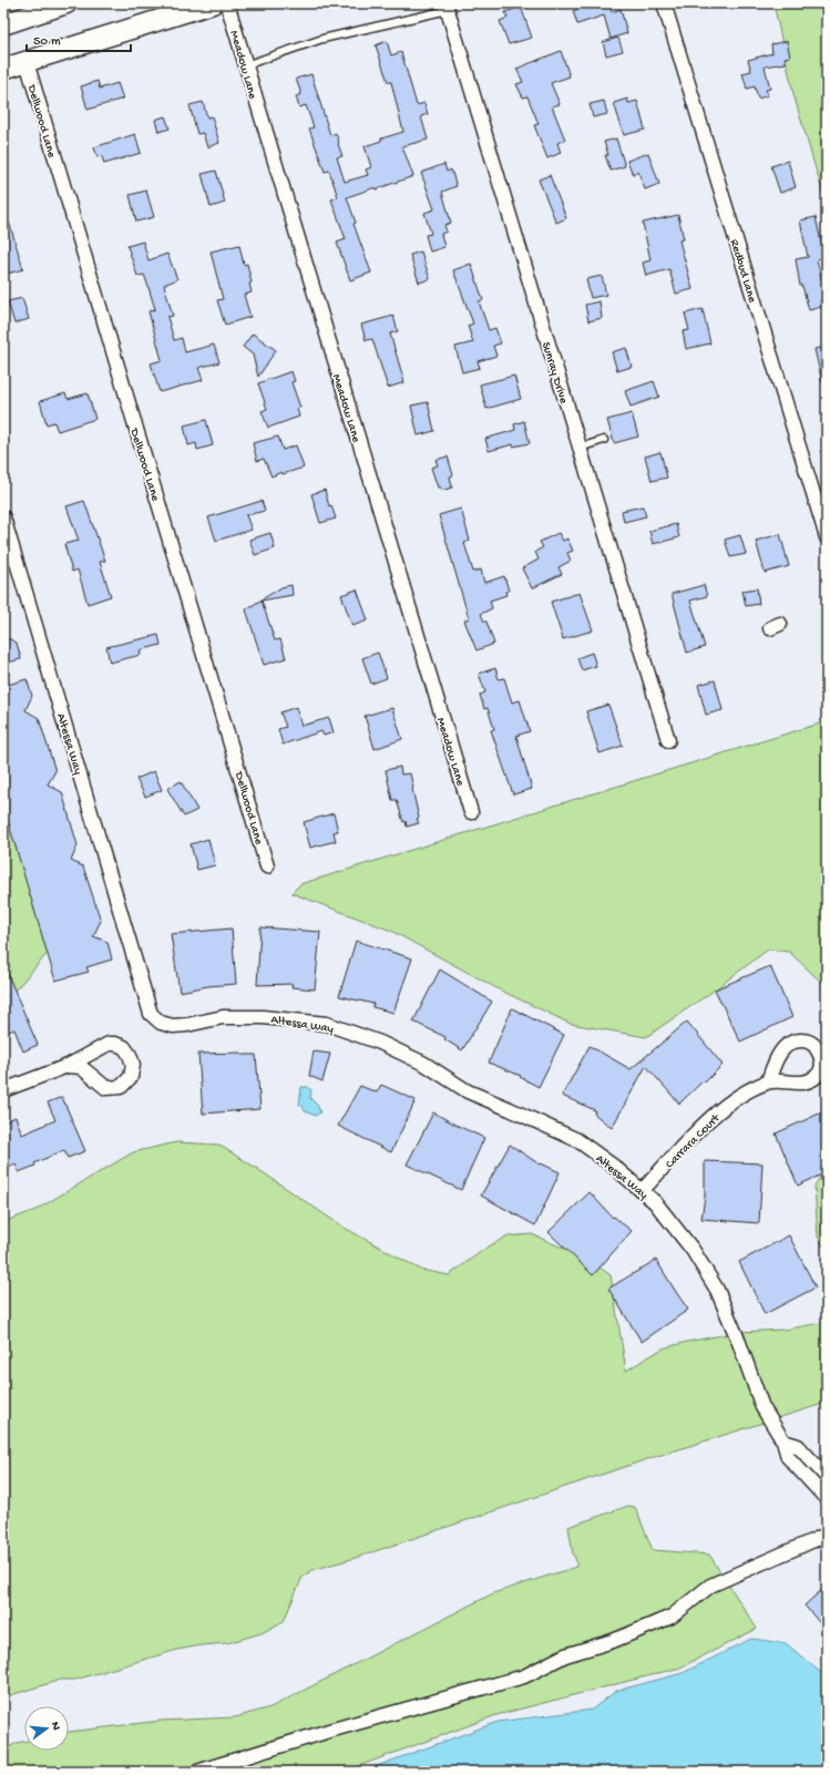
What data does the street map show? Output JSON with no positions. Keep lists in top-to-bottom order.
{
  "streets": {
    "street": [
      "Meadow Lane",
      "Dellwood Lane",
      "Redbud Lane",
      "Sunray Drive",
      "Altessa Way",
      "Carrara Court"
    ]
  },
  "crossings": [
    ["Altessa Way", "Carrara Court"]
  ],
  "scale_bar": "50 m",
  "north": "right"
}
